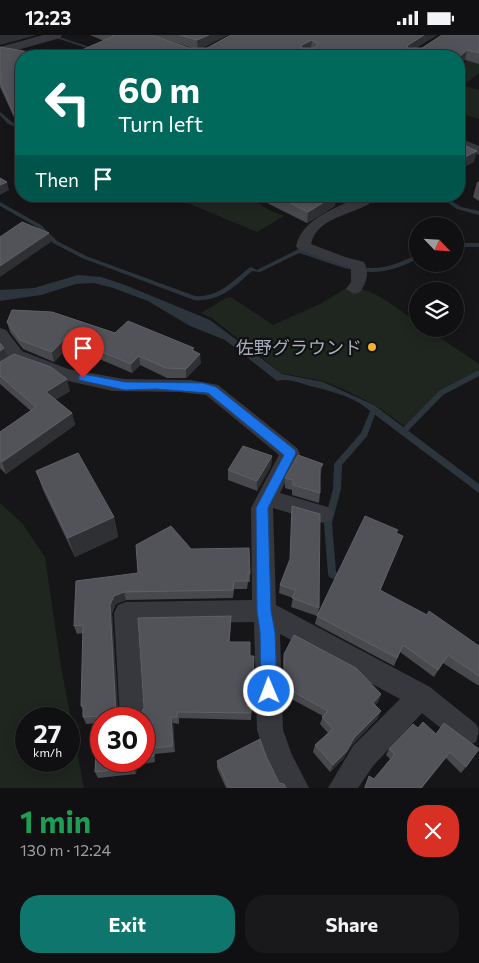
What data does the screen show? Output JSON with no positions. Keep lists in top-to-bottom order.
{
  "places": ["佐野グラウンド"],
  "north": "bottom right",
  "page": {
    "status": "12:23",
    "turn": ["60 m", "Turn left"],
    "then": "Then",
    "speed": "27 km/h",
    "limit": "30",
    "heading": ["1 min", "130 m · 12:24"],
    "buttons": ["Exit", "Share"]
  }
}
